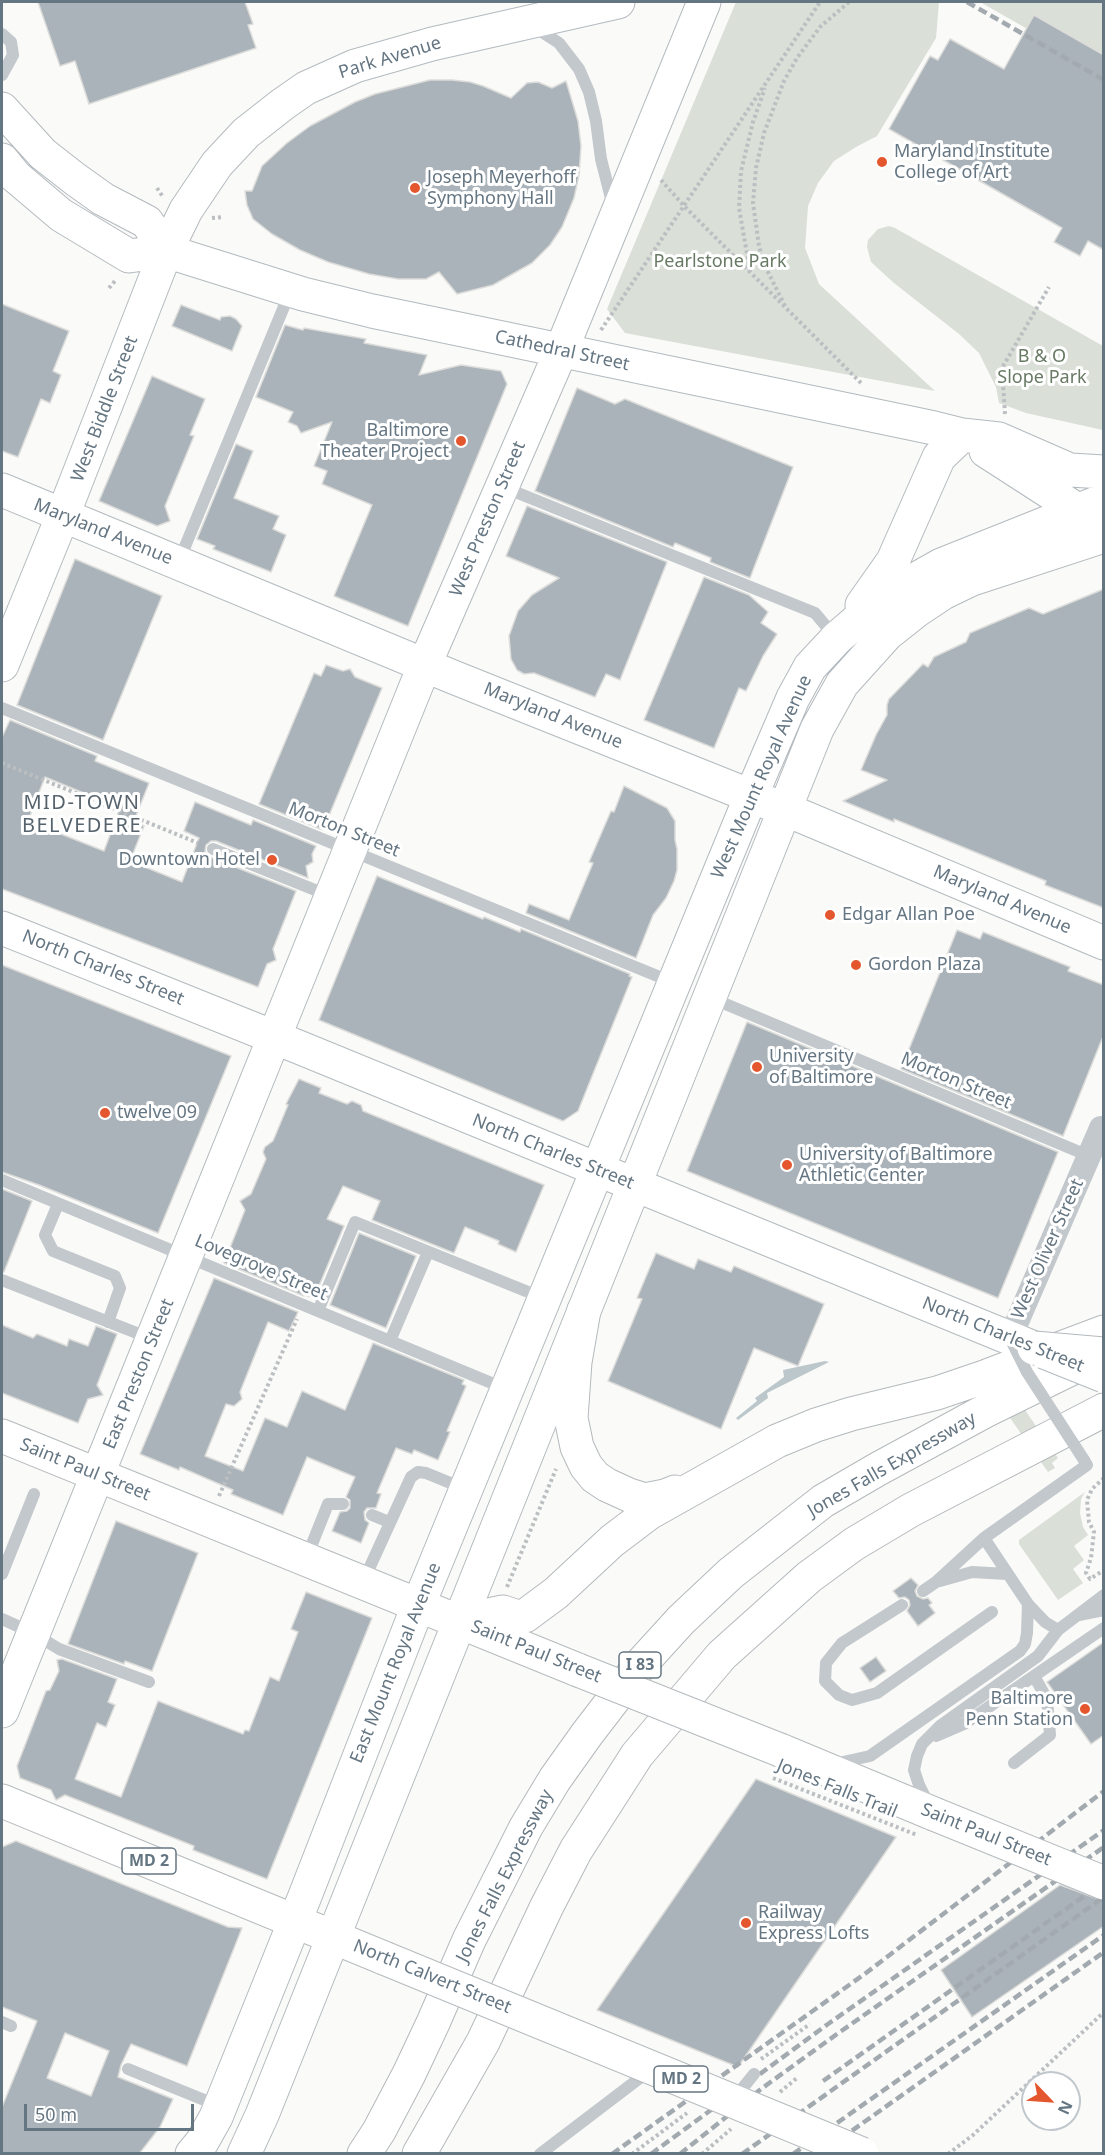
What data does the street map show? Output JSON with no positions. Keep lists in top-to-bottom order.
{
  "streets": {
    "main road": [
      "Park Avenue",
      "Cathedral Street",
      "West Biddle Street",
      "West Preston Street",
      "Maryland Avenue",
      "West Mount Royal Avenue",
      "North Charles Street",
      "East Preston Street",
      "Jones Falls Expressway",
      "Saint Paul Street",
      "East Mount Royal Avenue",
      "I 83",
      "MD 2",
      "North Calvert Street"
    ],
    "street": ["West Oliver Street"],
    "lane": ["Morton Street", "Lovegrove Street"],
    "path": ["Jones Falls Trail"]
  },
  "crossings": [
    ["Park Avenue", "Cathedral Street"],
    ["Park Avenue", "West Biddle Street"],
    ["Cathedral Street", "West Biddle Street"],
    ["Cathedral Street", "West Preston Street"],
    ["Cathedral Street", "West Mount Royal Avenue"],
    ["West Biddle Street", "Maryland Avenue"],
    ["West Preston Street", "Maryland Avenue"],
    ["West Preston Street", "Morton Street"],
    ["West Preston Street", "North Charles Street"],
    ["West Preston Street", "East Preston Street"],
    ["Maryland Avenue", "West Mount Royal Avenue"],
    ["West Mount Royal Avenue", "Morton Street"],
    ["West Mount Royal Avenue", "North Charles Street"],
    ["West Mount Royal Avenue", "East Mount Royal Avenue"],
    ["Morton Street", "West Oliver Street"],
    ["North Charles Street", "West Oliver Street"],
    ["North Charles Street", "East Preston Street"],
    ["North Charles Street", "East Mount Royal Avenue"],
    ["Lovegrove Street", "East Preston Street"],
    ["Lovegrove Street", "East Mount Royal Avenue"],
    ["East Preston Street", "Saint Paul Street"],
    ["Saint Paul Street", "East Mount Royal Avenue"],
    ["Saint Paul Street", "Jones Falls Trail"],
    ["East Mount Royal Avenue", "North Calvert Street"]
  ],
  "districts": ["MID-TOWN BELVEDERE"],
  "parks": ["Pearlstone Park", "B & O Slope Park"],
  "places": [
    "Maryland Institute College of Art",
    "Joseph Meyerhoff Symphony Hall",
    "Baltimore Theater Project",
    "Downtown Hotel",
    "Edgar Allan Poe",
    "Gordon Plaza",
    "University of Baltimore",
    "twelve 09",
    "University of Baltimore Athletic Center",
    "Baltimore Penn Station",
    "Railway Express Lofts"
  ],
  "scale_bar": "50 m",
  "north": "bottom right"
}
